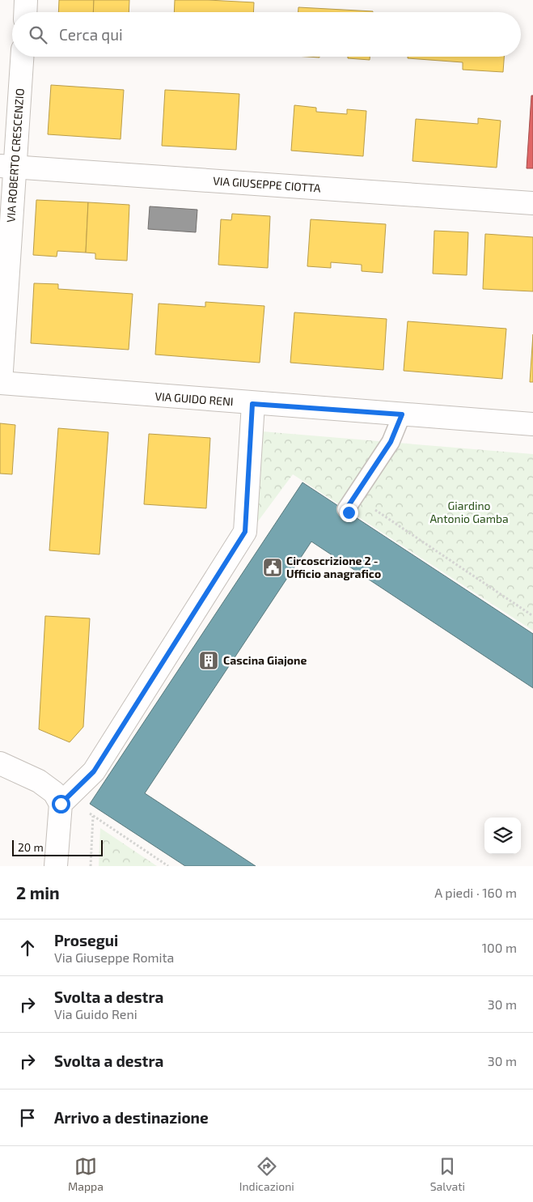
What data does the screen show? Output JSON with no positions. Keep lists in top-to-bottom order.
{
  "streets": {
    "street": ["VIA ROBERTO CRESCENZIO", "VIA GIUSEPPE CIOTTA", "VIA GUIDO RENI"]
  },
  "crossings": [
    ["VIA ROBERTO CRESCENZIO", "VIA GIUSEPPE CIOTTA"],
    ["VIA ROBERTO CRESCENZIO", "VIA GUIDO RENI"]
  ],
  "parks": ["Giardino Antonio Gamba"],
  "places": {
    "public building": ["Circoscrizione 2 - Ufficio anagrafico"],
    "building": ["Cascina Giajone"]
  },
  "scale_bar": "20 m",
  "page": {
    "search": "Cerca qui",
    "scale": "20 m",
    "heading": ["2 min", "A piedi · 160 m"],
    "list": [
      ["Prosegui", "Via Giuseppe Romita", "100 m"],
      ["Svolta a destra", "Via Guido Reni", "30 m"],
      ["Svolta a destra", "30 m"],
      "Arrivo a destinazione"
    ],
    "nav": ["Mappa", "Indicazioni", "Salvati"]
  }
}
